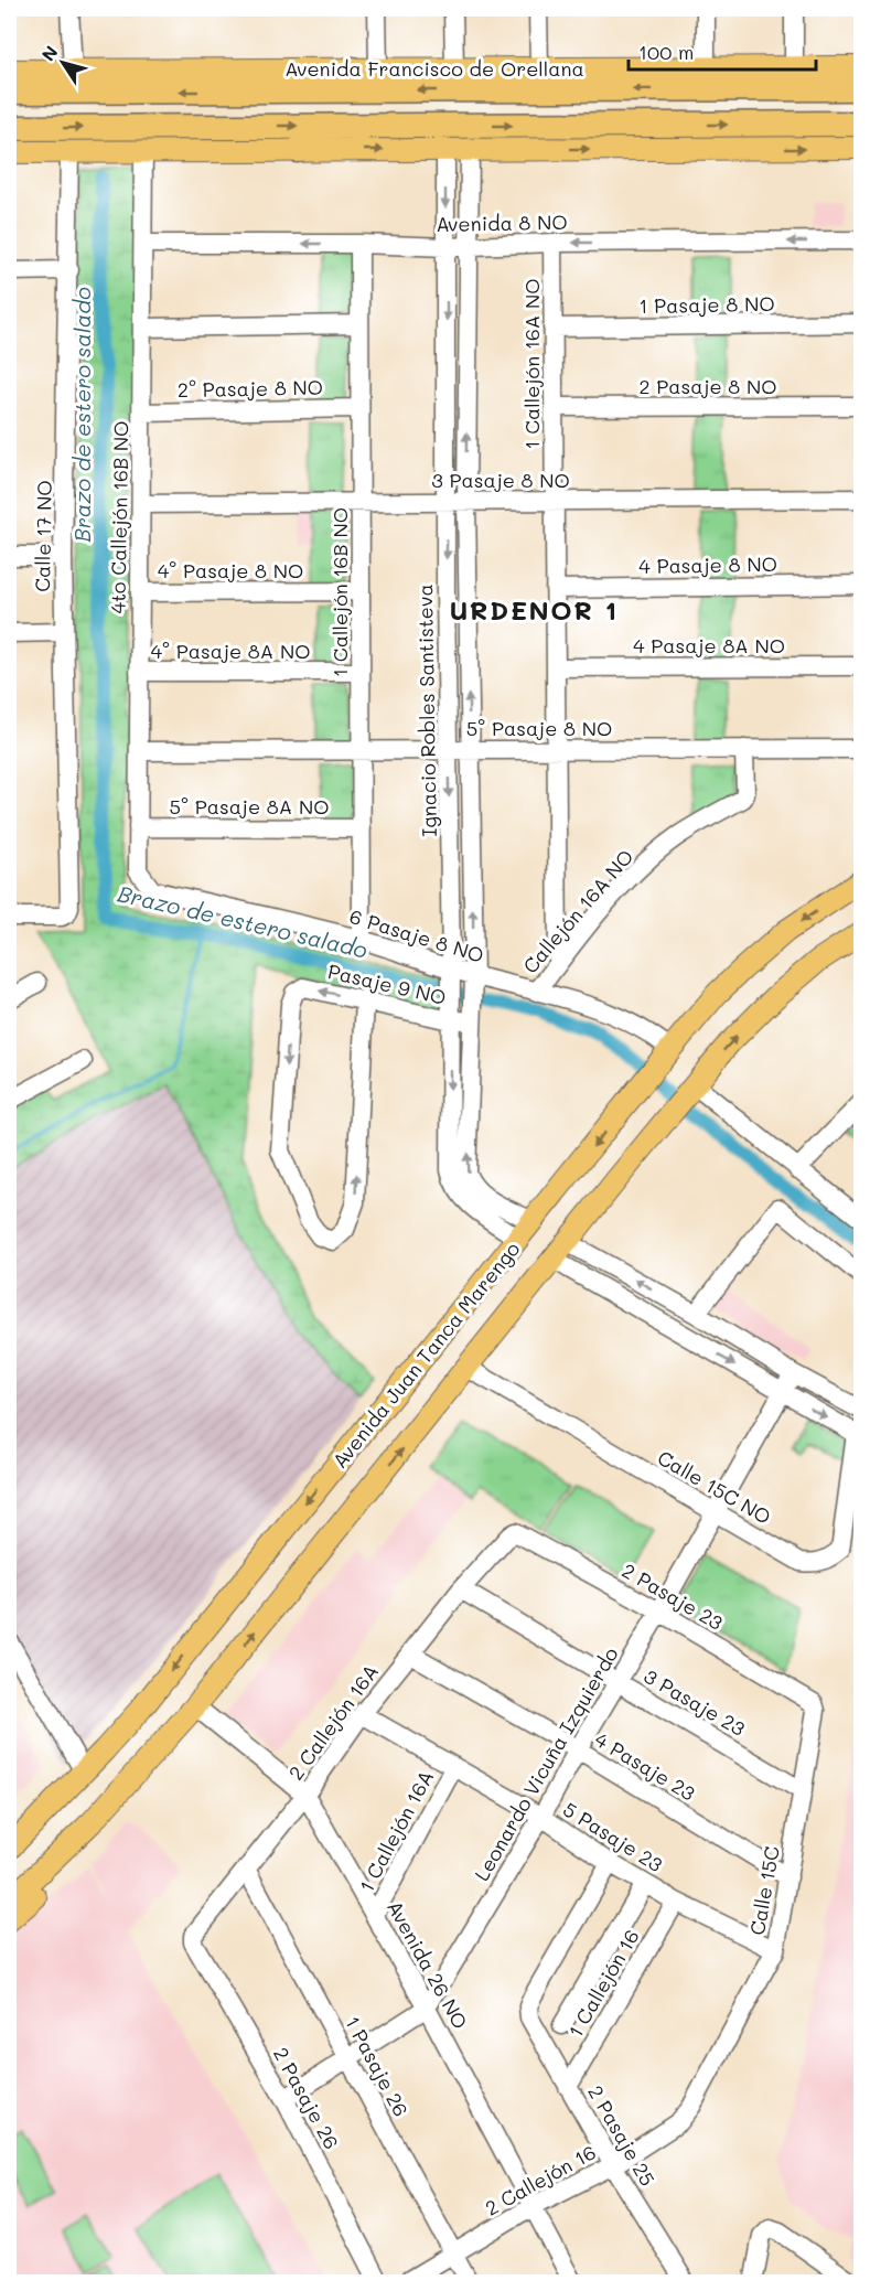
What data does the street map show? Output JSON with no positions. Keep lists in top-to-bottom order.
{
  "streets": {
    "highway": ["Avenida Francisco de Orellana"],
    "main road": ["Avenida Juan Tanca Marengo"],
    "street": [
      "Avenida 8 NO",
      "1 Pasaje 8 NO",
      "1 Callejón 16A NO",
      "2 Pasaje 8 NO",
      "2° Pasaje 8 NO",
      "3 Pasaje 8 NO",
      "4to Callejón 16B NO",
      "Calle 17 NO",
      "4 Pasaje 8 NO",
      "4° Pasaje 8 NO",
      "1 Callejón 16B NO",
      "4 Pasaje 8A NO",
      "4° Pasaje 8A NO",
      "Ignacio Robles Santisteva",
      "5° Pasaje 8 NO",
      "5° Pasaje 8A NO",
      "Callejón 16A NO",
      "6 Pasaje 8 NO",
      "Pasaje 9 NO",
      "Calle 15C NO",
      "2 Pasaje 23",
      "3 Pasaje 23",
      "2 Callejón 16A",
      "Leonardo Vicuña Izquierdo",
      "4 Pasaje 23",
      "1 Callejón 16A",
      "5 Pasaje 23",
      "Calle 15C",
      "Avenida 26 NO",
      "1 Callejón 16",
      "1 Pasaje 26",
      "2 Pasaje 26",
      "2 Pasaje 25",
      "2 Callejón 16"
    ]
  },
  "crossings": [
    ["Avenida 8 NO", "1 Callejón 16A NO"],
    ["Avenida 8 NO", "4to Callejón 16B NO"],
    ["Avenida 8 NO", "1 Callejón 16B NO"],
    ["Avenida 8 NO", "Ignacio Robles Santisteva"],
    ["1 Pasaje 8 NO", "1 Callejón 16A NO"],
    ["1 Callejón 16A NO", "2 Pasaje 8 NO"],
    ["1 Callejón 16A NO", "3 Pasaje 8 NO"],
    ["1 Callejón 16A NO", "4 Pasaje 8 NO"],
    ["1 Callejón 16A NO", "4 Pasaje 8A NO"],
    ["1 Callejón 16A NO", "5° Pasaje 8 NO"],
    ["1 Callejón 16A NO", "Callejón 16A NO"],
    ["2° Pasaje 8 NO", "4to Callejón 16B NO"],
    ["2° Pasaje 8 NO", "1 Callejón 16B NO"],
    ["3 Pasaje 8 NO", "4to Callejón 16B NO"],
    ["3 Pasaje 8 NO", "1 Callejón 16B NO"],
    ["3 Pasaje 8 NO", "Ignacio Robles Santisteva"],
    ["4to Callejón 16B NO", "4° Pasaje 8 NO"],
    ["4to Callejón 16B NO", "4° Pasaje 8A NO"],
    ["4to Callejón 16B NO", "5° Pasaje 8 NO"],
    ["4to Callejón 16B NO", "5° Pasaje 8A NO"],
    ["4to Callejón 16B NO", "6 Pasaje 8 NO"],
    ["4° Pasaje 8 NO", "1 Callejón 16B NO"],
    ["1 Callejón 16B NO", "4° Pasaje 8A NO"],
    ["1 Callejón 16B NO", "5° Pasaje 8 NO"],
    ["1 Callejón 16B NO", "5° Pasaje 8A NO"],
    ["1 Callejón 16B NO", "6 Pasaje 8 NO"],
    ["Ignacio Robles Santisteva", "5° Pasaje 8 NO"],
    ["Ignacio Robles Santisteva", "6 Pasaje 8 NO"],
    ["Ignacio Robles Santisteva", "Pasaje 9 NO"],
    ["Ignacio Robles Santisteva", "Avenida Juan Tanca Marengo"],
    ["5° Pasaje 8 NO", "Callejón 16A NO"],
    ["Callejón 16A NO", "6 Pasaje 8 NO"],
    ["6 Pasaje 8 NO", "Avenida Juan Tanca Marengo"],
    ["Avenida Juan Tanca Marengo", "Calle 15C NO"],
    ["Avenida Juan Tanca Marengo", "Avenida 26 NO"],
    ["Calle 15C NO", "Leonardo Vicuña Izquierdo"],
    ["2 Pasaje 23", "2 Callejón 16A"],
    ["2 Pasaje 23", "Leonardo Vicuña Izquierdo"],
    ["2 Pasaje 23", "Calle 15C"],
    ["3 Pasaje 23", "2 Callejón 16A"],
    ["3 Pasaje 23", "Leonardo Vicuña Izquierdo"],
    ["3 Pasaje 23", "Calle 15C"],
    ["2 Callejón 16A", "4 Pasaje 23"],
    ["2 Callejón 16A", "5 Pasaje 23"],
    ["2 Callejón 16A", "Avenida 26 NO"],
    ["2 Callejón 16A", "1 Pasaje 26"],
    ["2 Callejón 16A", "2 Pasaje 26"],
    ["Leonardo Vicuña Izquierdo", "4 Pasaje 23"],
    ["Leonardo Vicuña Izquierdo", "5 Pasaje 23"],
    ["Leonardo Vicuña Izquierdo", "Avenida 26 NO"],
    ["Leonardo Vicuña Izquierdo", "1 Pasaje 26"],
    ["Leonardo Vicuña Izquierdo", "2 Pasaje 26"],
    ["4 Pasaje 23", "Calle 15C"],
    ["1 Callejón 16A", "5 Pasaje 23"],
    ["1 Callejón 16A", "Avenida 26 NO"],
    ["5 Pasaje 23", "Calle 15C"],
    ["5 Pasaje 23", "1 Callejón 16"],
    ["5 Pasaje 23", "2 Pasaje 25"],
    ["Calle 15C", "2 Callejón 16"],
    ["Avenida 26 NO", "2 Callejón 16"],
    ["1 Callejón 16", "2 Pasaje 25"],
    ["1 Pasaje 26", "2 Callejón 16"],
    ["2 Pasaje 25", "2 Callejón 16"]
  ],
  "districts": ["URDENOR 1"],
  "water": ["Brazo de estero salado"],
  "scale_bar": "100 m",
  "north": "top left"
}
